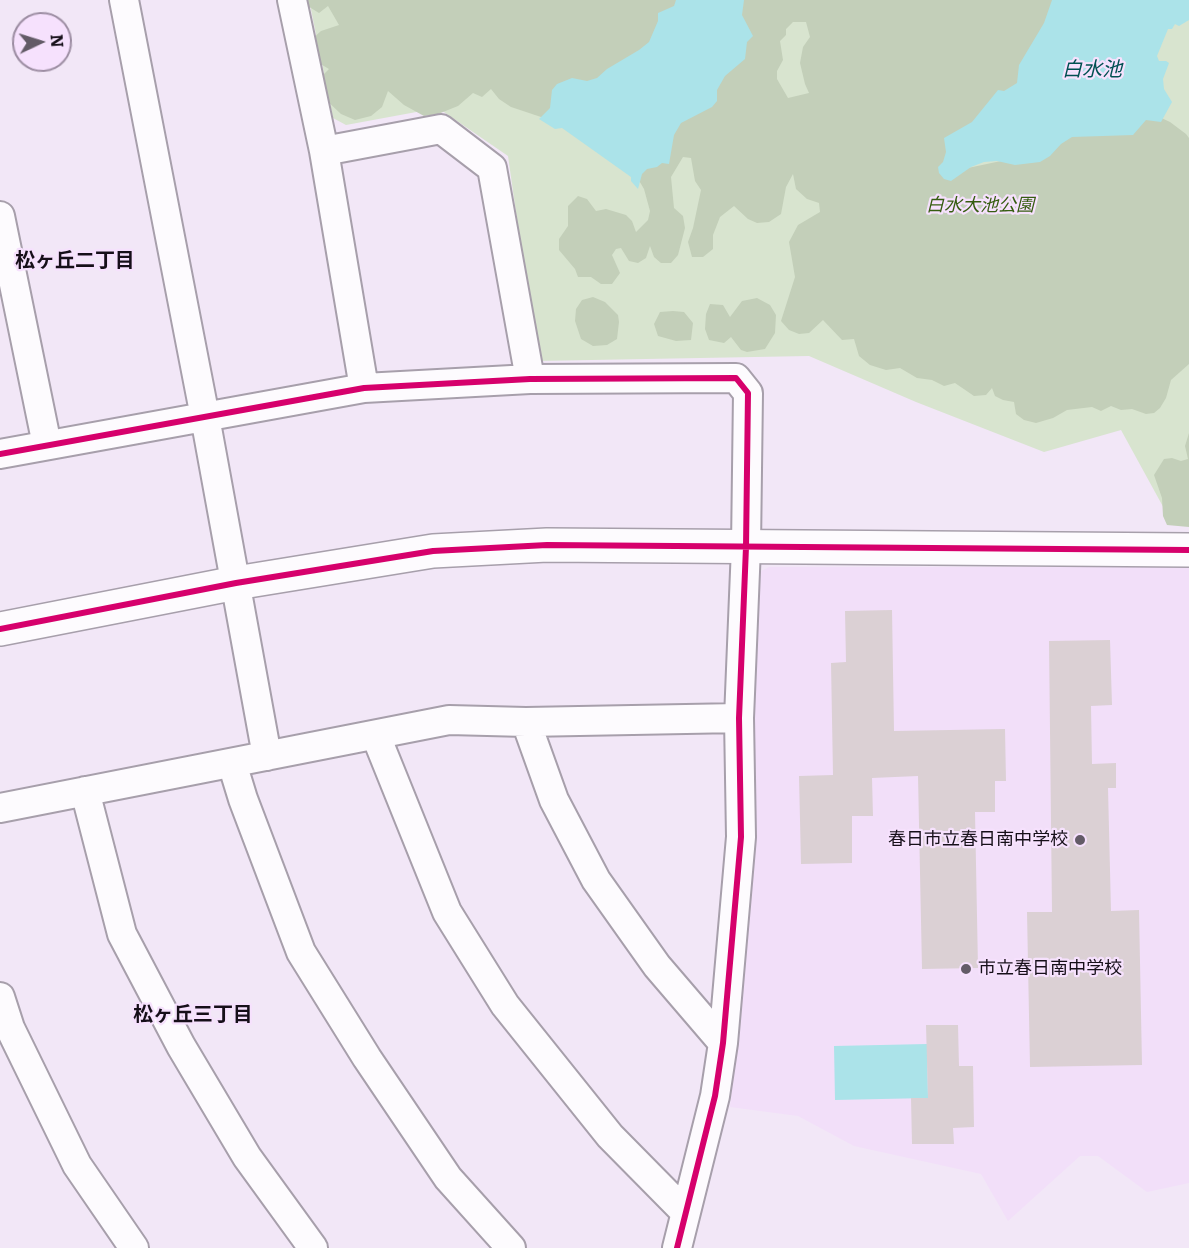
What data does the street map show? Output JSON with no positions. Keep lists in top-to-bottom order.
{
  "districts": ["松ヶ丘二丁目", "松ヶ丘三丁目"],
  "water": ["白水池"],
  "parks": ["白水大池公園"],
  "places": ["春日市立春日南中学校", "市立春日南中学校"],
  "north": "right"
}
